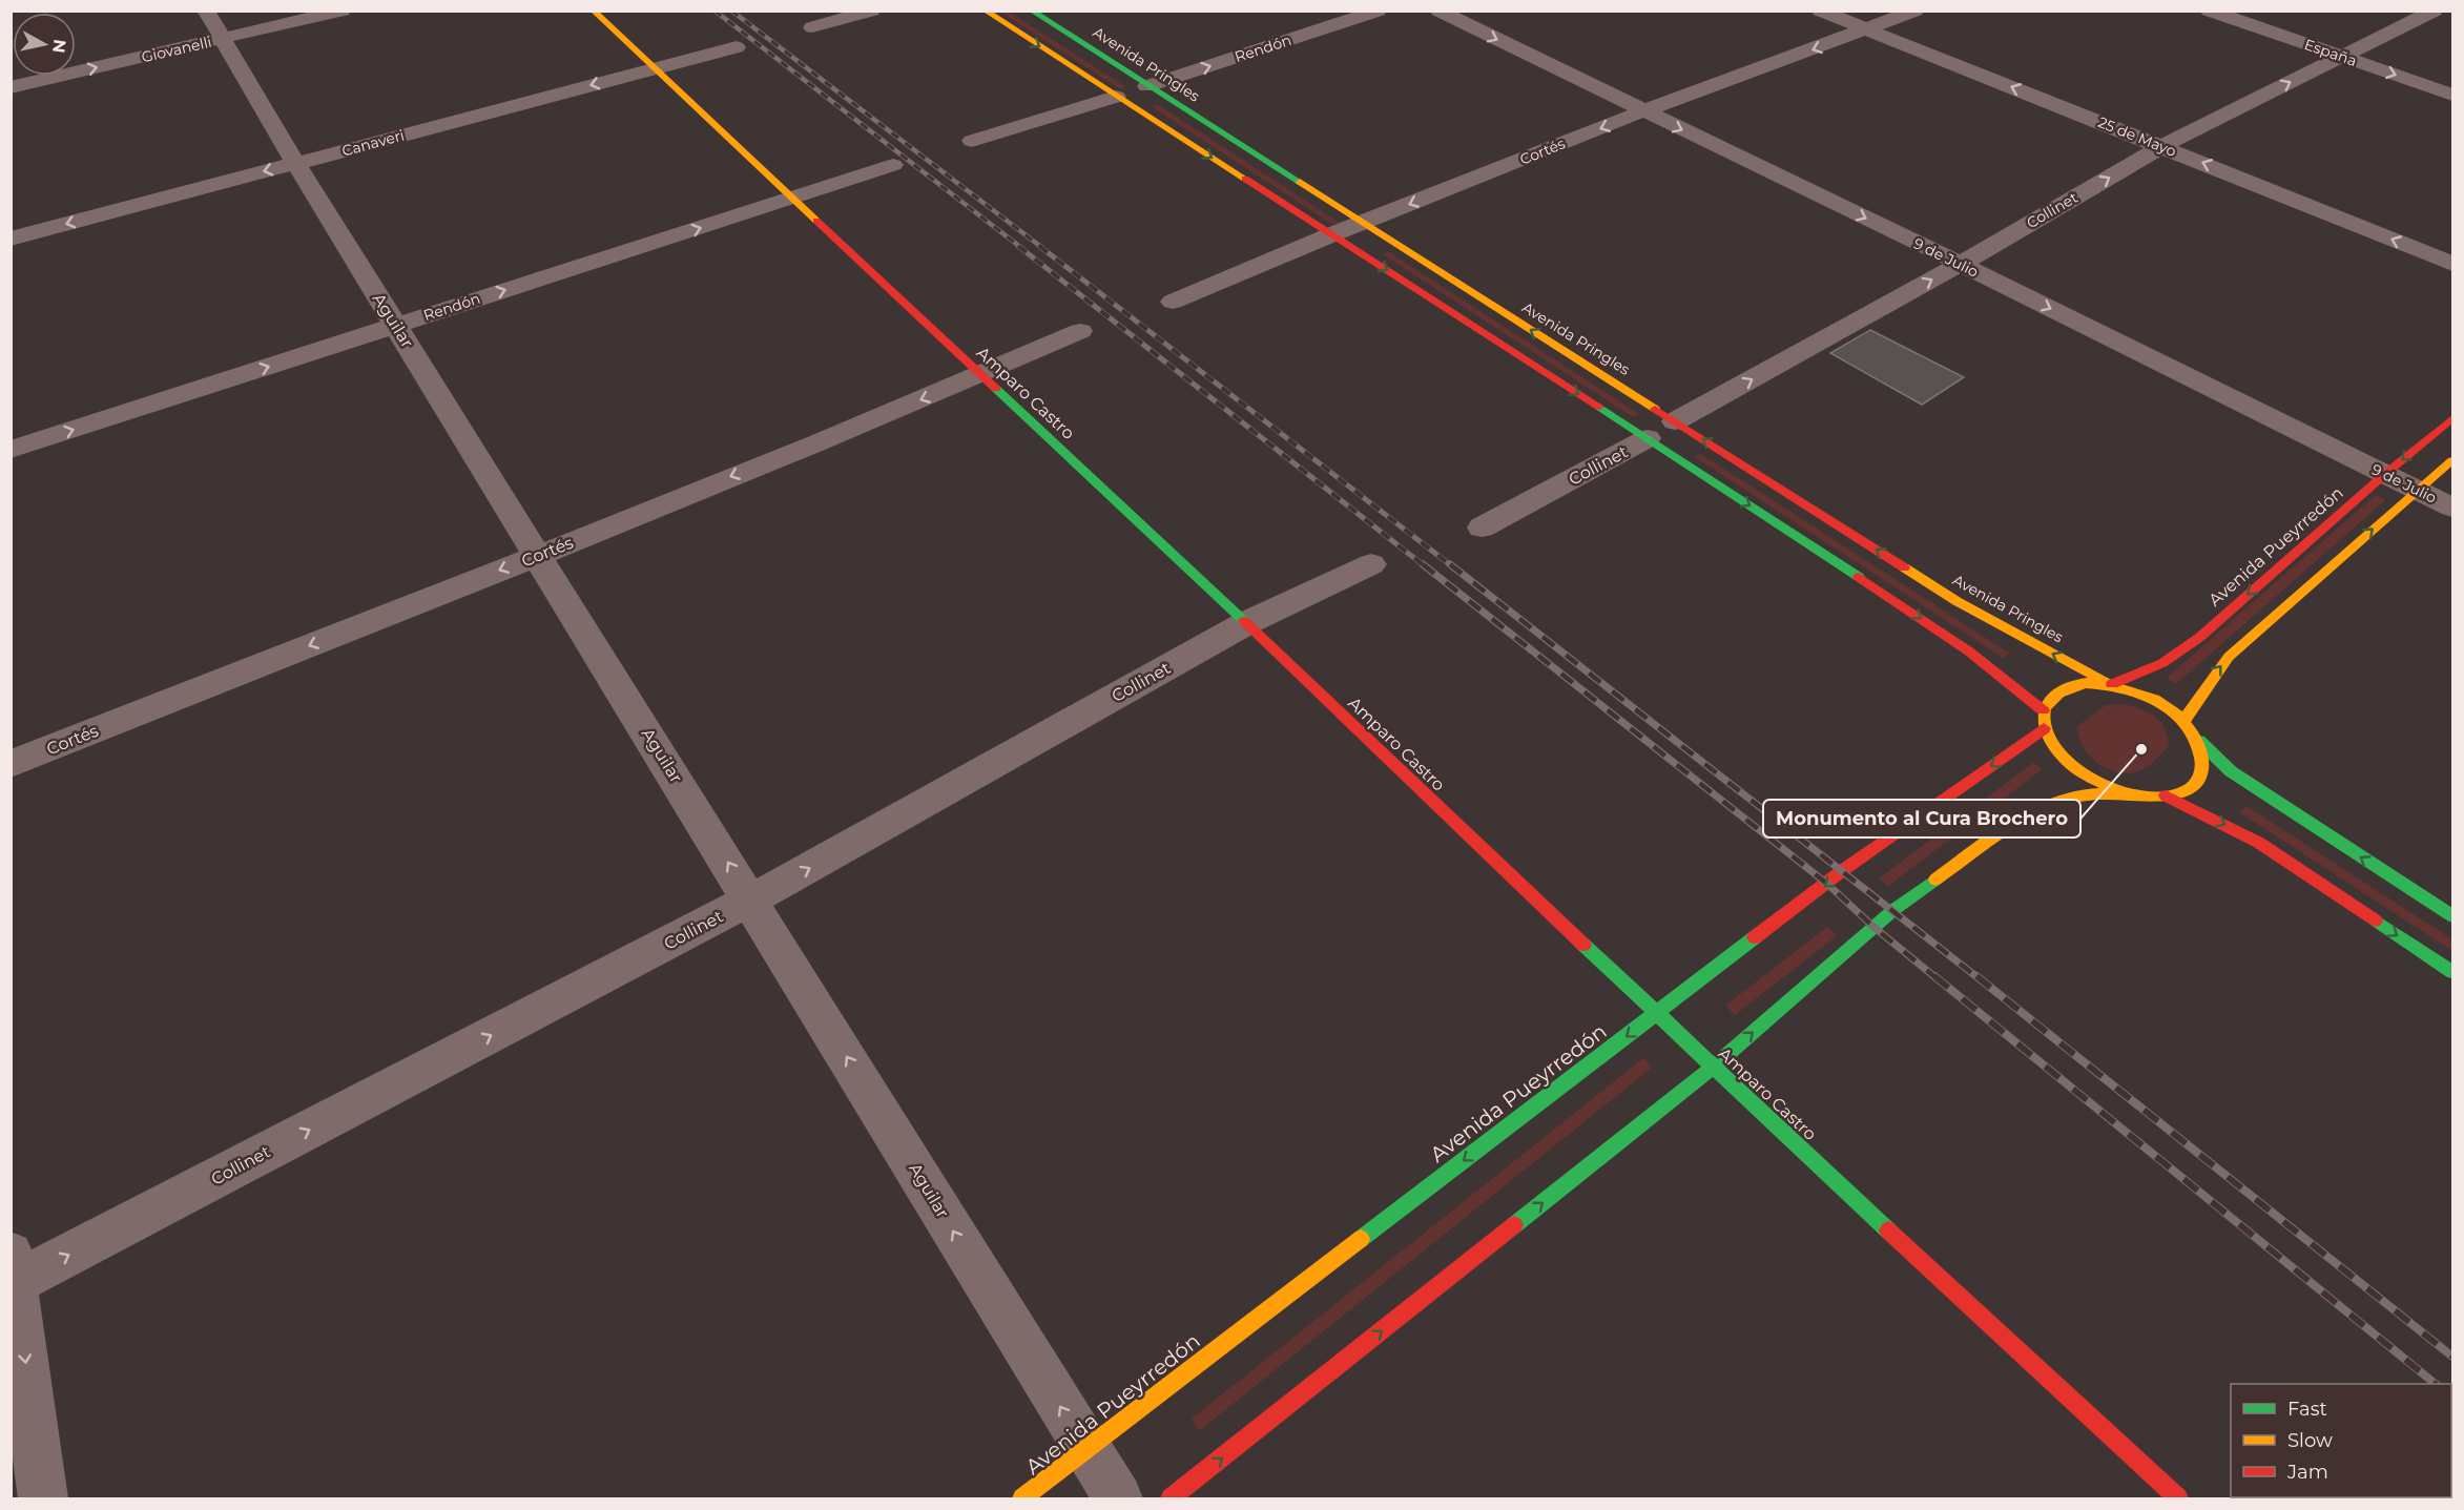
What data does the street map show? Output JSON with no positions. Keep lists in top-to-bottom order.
{
  "streets": {
    "main road": ["Avenida Pringles", "Amparo Castro", "Avenida Pueyrredón"],
    "street": [
      "Rendón",
      "Giovanelli",
      "España",
      "25 de Mayo",
      "Canaveri",
      "Cortés",
      "Collinet",
      "9 de Julio",
      "Aguilar"
    ]
  },
  "crossings": [
    ["Rendón", "Avenida Pringles"],
    ["Rendón", "Aguilar"],
    ["Rendón", "Amparo Castro"],
    ["Giovanelli", "Aguilar"],
    ["España", "Collinet"],
    ["Avenida Pringles", "Cortés"],
    ["Avenida Pringles", "Collinet"],
    ["Avenida Pringles", "Avenida Pueyrredón"],
    ["25 de Mayo", "Cortés"],
    ["25 de Mayo", "Collinet"],
    ["Canaveri", "Aguilar"],
    ["Canaveri", "Amparo Castro"],
    ["Cortés", "9 de Julio"],
    ["Cortés", "Aguilar"],
    ["Cortés", "Amparo Castro"],
    ["Collinet", "9 de Julio"],
    ["Collinet", "Aguilar"],
    ["Collinet", "Amparo Castro"],
    ["9 de Julio", "Avenida Pueyrredón"],
    ["Aguilar", "Avenida Pueyrredón"],
    ["Amparo Castro", "Avenida Pueyrredón"]
  ],
  "one_way": [
    "Rendón",
    "Giovanelli",
    "España",
    "25 de Mayo",
    "Canaveri",
    "Cortés",
    "Collinet",
    "9 de Julio",
    "Aguilar"
  ],
  "places": ["Monumento al Cura Brochero"],
  "legend": ["Fast", "Slow", "Jam"],
  "north": "right"
}
